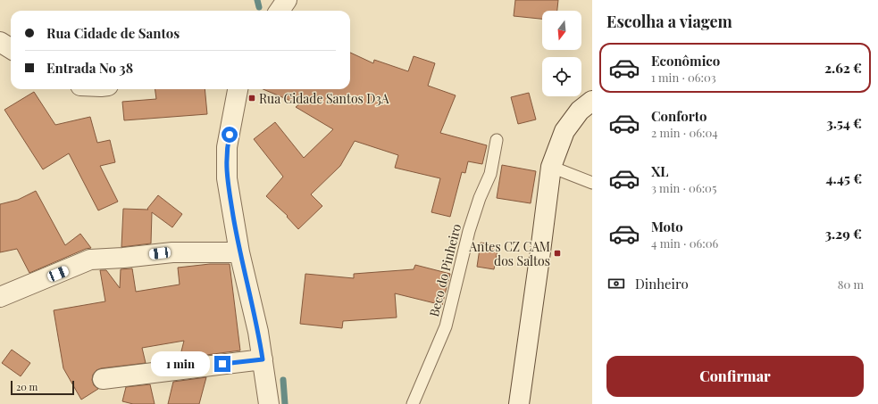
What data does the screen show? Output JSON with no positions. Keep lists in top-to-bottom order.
{
  "streets": {
    "lane": ["Beco do Pinheiro"]
  },
  "places": {
    "transit": ["Rua Cidade Santos D3A", "Antes CZ CAM dos Saltos"]
  },
  "scale_bar": "20 m",
  "north": "bottom",
  "page": {
    "heading": "Escolha a viagem",
    "banner": ["Rua Cidade de Santos", "Entrada No 38"],
    "list": [
      {
        "name": "Econômico",
        "note": "1 min · 06:03",
        "value": "2.62 €"
      },
      {
        "name": "Conforto",
        "note": "2 min · 06:04",
        "value": "3.54 €"
      },
      {
        "name": "XL",
        "note": "3 min · 06:05",
        "value": "4.45 €"
      },
      {
        "name": "Moto",
        "note": "4 min · 06:06",
        "value": "3.29 €"
      }
    ],
    "pay": ["Dinheiro", "80 m"],
    "buttons": "Confirmar",
    "bubble": "1 min",
    "scale": "20 m"
  }
}
